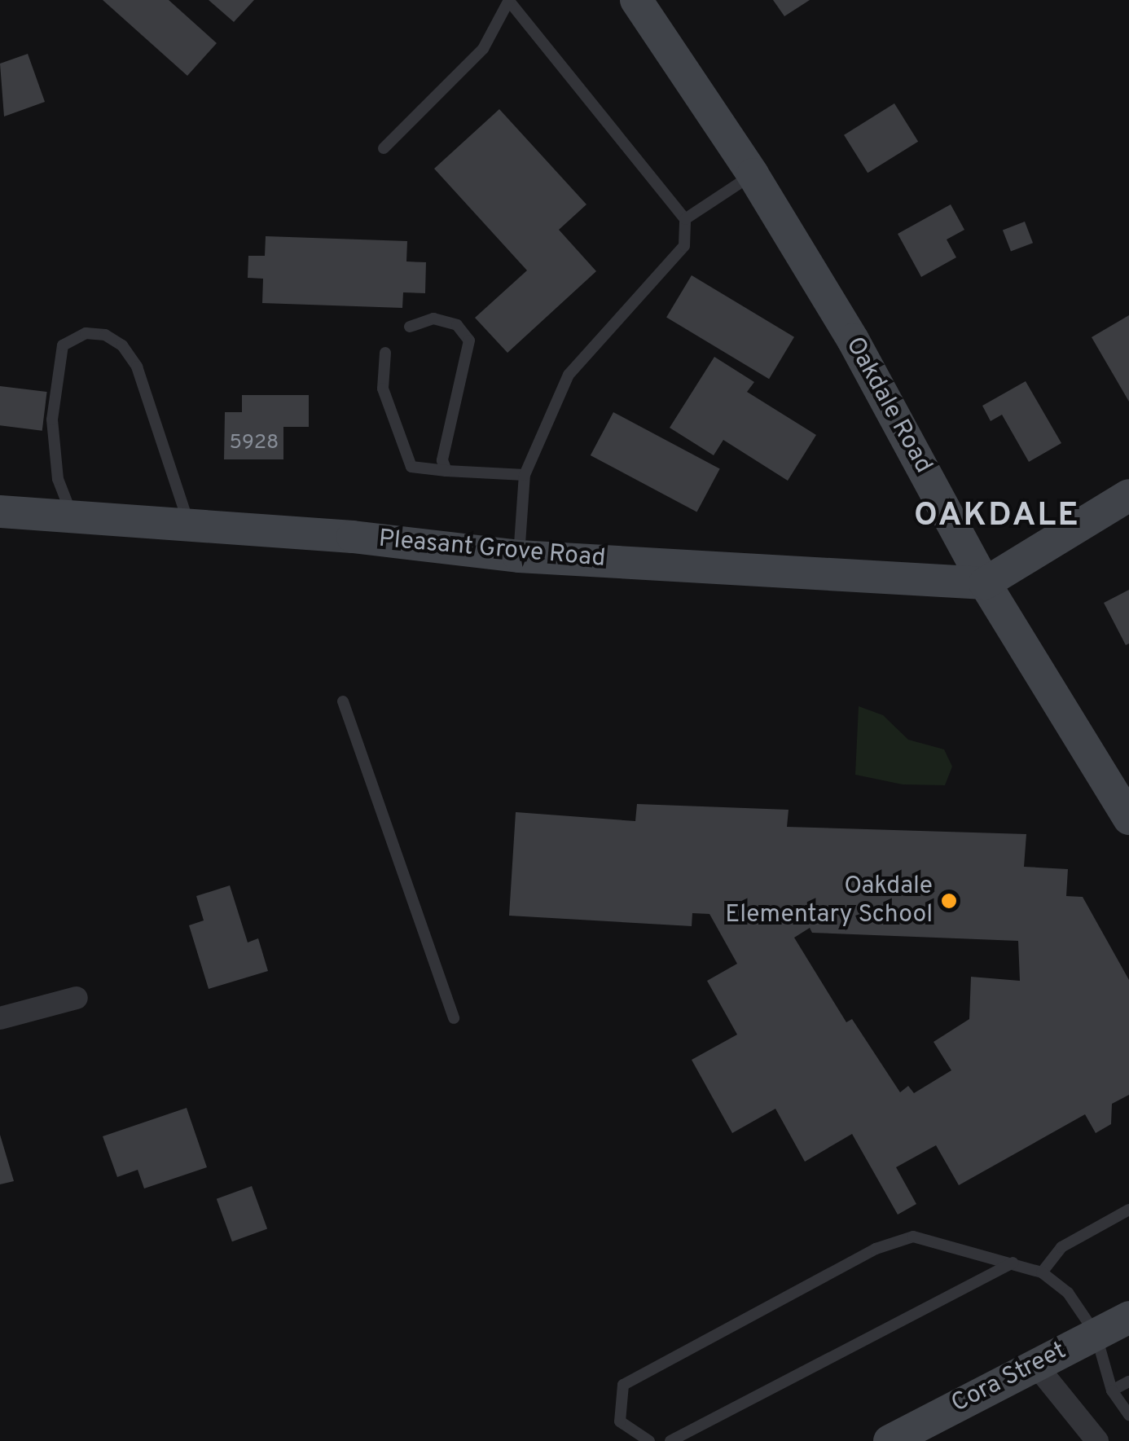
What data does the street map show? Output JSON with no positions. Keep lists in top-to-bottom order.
{
  "streets": {
    "street": ["Oakdale Road", "Pleasant Grove Road", "Cora Street"]
  },
  "crossings": [
    ["Oakdale Road", "Pleasant Grove Road"]
  ],
  "districts": ["OAKDALE"],
  "places": ["Oakdale Elementary School"],
  "house_numbers": ["5928"]
}
